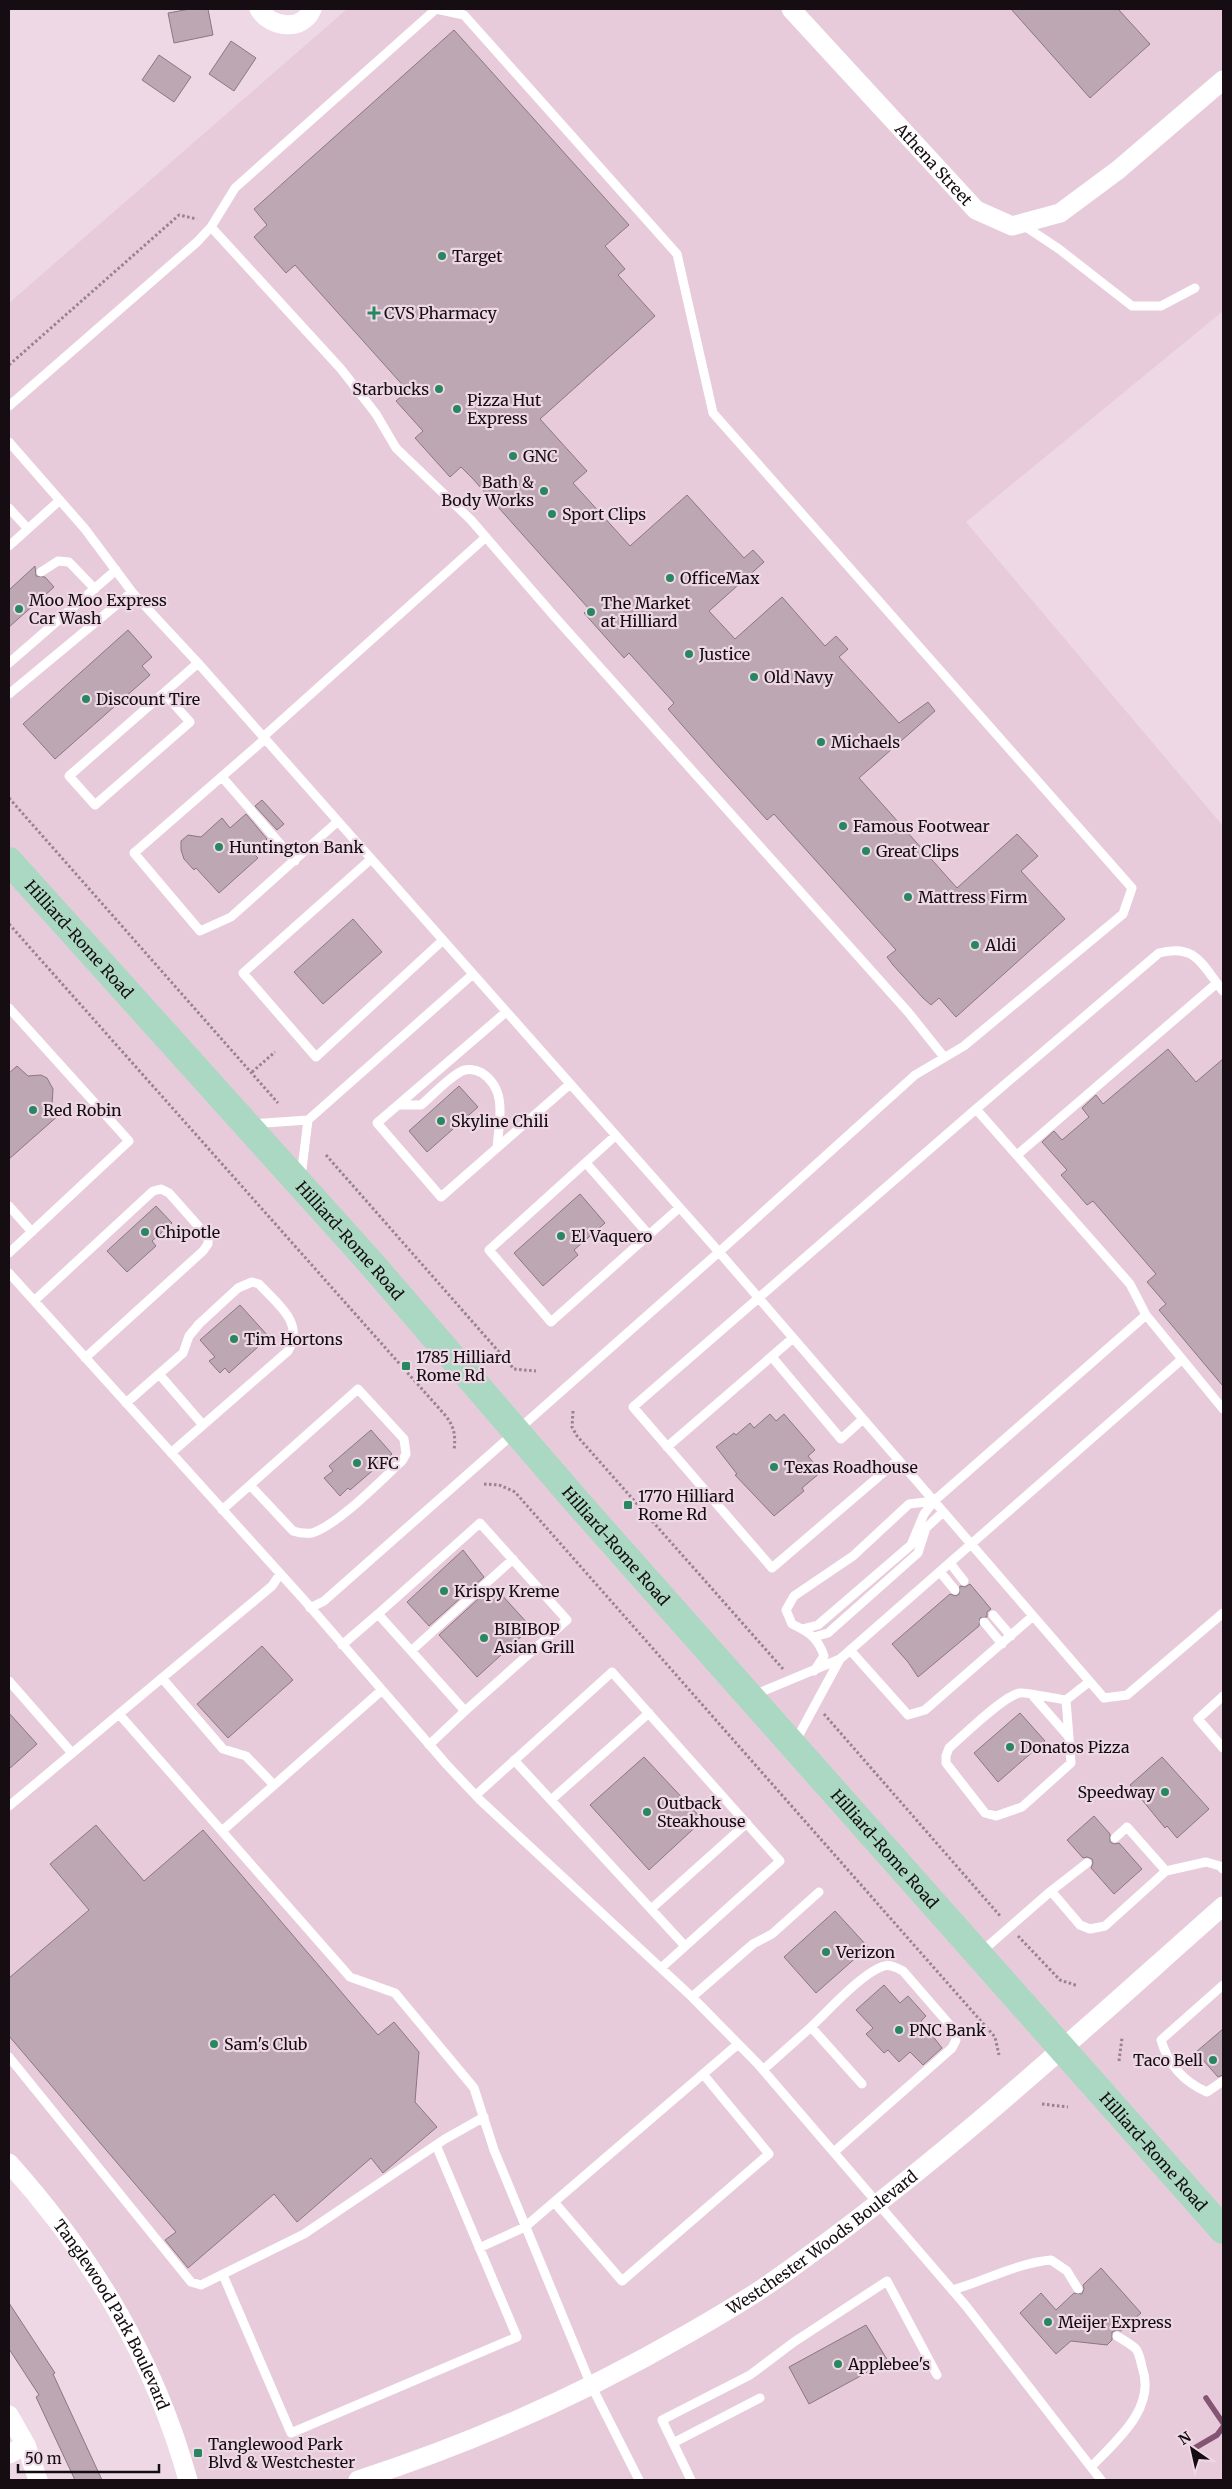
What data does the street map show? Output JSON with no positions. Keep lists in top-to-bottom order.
{
  "streets": {
    "main road": ["Hilliard-Rome Road"],
    "street": ["Athena Street", "Westchester Woods Boulevard", "Tanglewood Park Boulevard"]
  },
  "crossings": [
    ["Hilliard-Rome Road", "Westchester Woods Boulevard"]
  ],
  "places": {
    "other": [
      "Target",
      "Starbucks",
      "Pizza Hut Express",
      "GNC",
      "Bath & Body Works",
      "Sport Clips",
      "OfficeMax",
      "Moo Moo Express Car Wash",
      "The Market at Hilliard",
      "Justice",
      "Old Navy",
      "Discount Tire",
      "Michaels",
      "Famous Footwear",
      "Huntington Bank",
      "Great Clips",
      "Mattress Firm",
      "Aldi",
      "Red Robin",
      "Skyline Chili",
      "Chipotle",
      "El Vaquero",
      "Tim Hortons",
      "KFC",
      "Texas Roadhouse",
      "Krispy Kreme",
      "BIBIBOP Asian Grill",
      "Donatos Pizza",
      "Speedway",
      "Outback Steakhouse",
      "Verizon",
      "PNC Bank",
      "Sam's Club",
      "Taco Bell",
      "Meijer Express",
      "Applebee's"
    ],
    "health": ["CVS Pharmacy"],
    "transit": ["1785 Hilliard Rome Rd", "1770 Hilliard Rome Rd", "Tanglewood Park Blvd & Westchester"]
  },
  "scale_bar": "50 m",
  "north": "top left"
}
